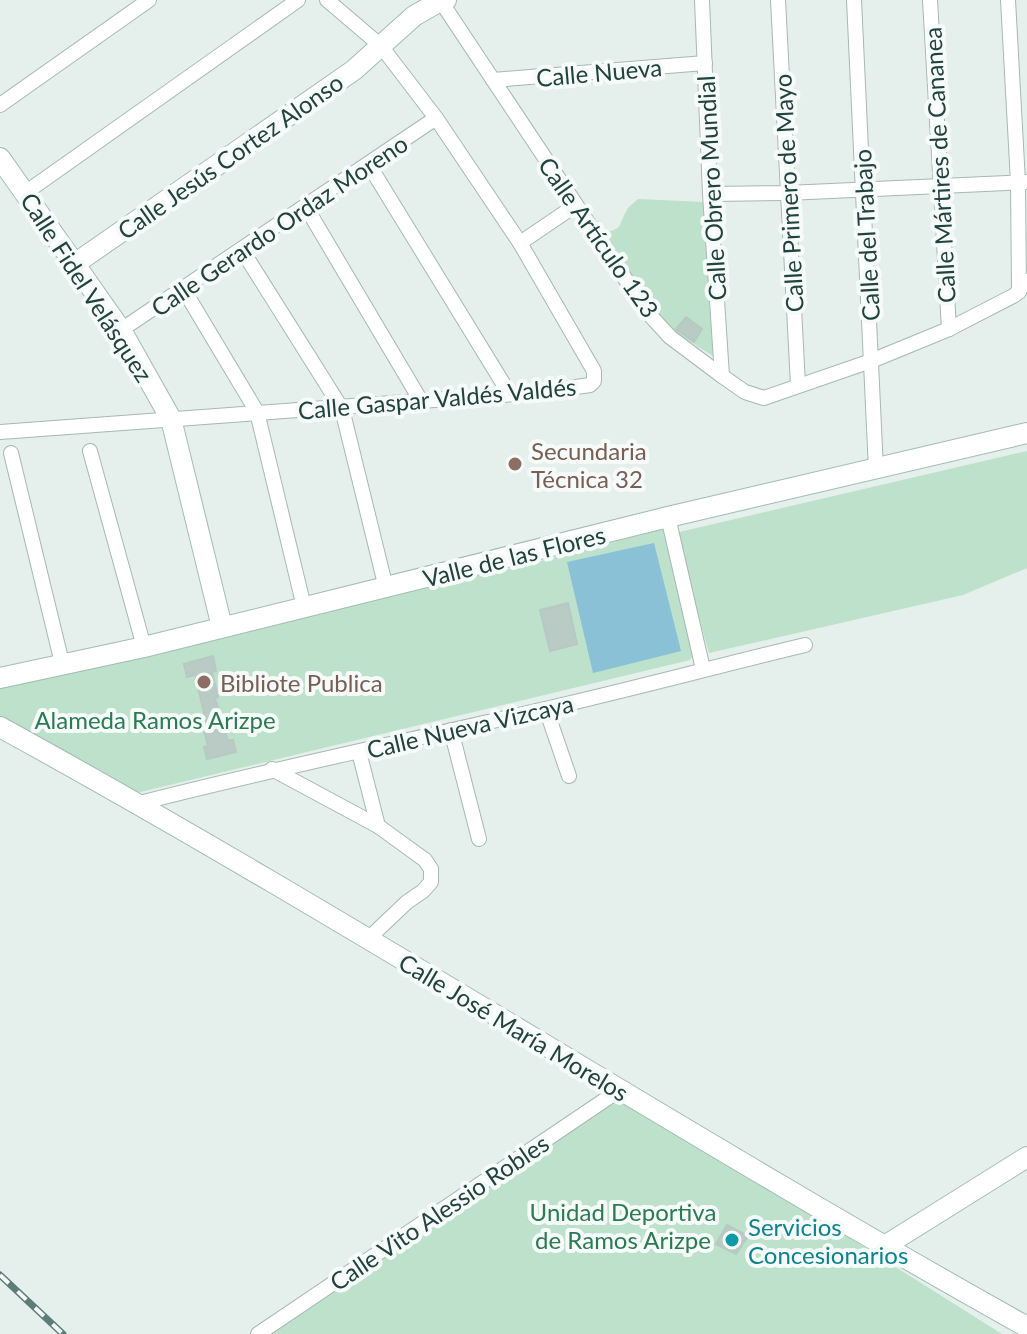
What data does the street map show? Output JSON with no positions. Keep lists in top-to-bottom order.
{
  "streets": {
    "street": [
      "Calle Nueva",
      "Calle Jesús Cortez Alonso",
      "Calle Mártires de Cananea",
      "Calle Obrero Mundial",
      "Calle Primero de Mayo",
      "Calle Gerardo Ordaz Moreno",
      "Calle del Trabajo",
      "Calle Artículo 123",
      "Calle Fidel Velásquez",
      "Calle Gaspar Valdés Valdés",
      "Valle de las Flores",
      "Calle Nueva Vizcaya",
      "Calle José María Morelos",
      "Calle Vito Alessio Robles"
    ]
  },
  "crossings": [
    ["Calle Nueva", "Calle Obrero Mundial"],
    ["Calle Nueva", "Calle Artículo 123"],
    ["Calle Jesús Cortez Alonso", "Calle Artículo 123"],
    ["Calle Jesús Cortez Alonso", "Calle Fidel Velásquez"],
    ["Calle Jesús Cortez Alonso", "Calle Gaspar Valdés Valdés"],
    ["Calle Mártires de Cananea", "Calle Artículo 123"],
    ["Calle Obrero Mundial", "Calle Artículo 123"],
    ["Calle Primero de Mayo", "Calle Artículo 123"],
    ["Calle Gerardo Ordaz Moreno", "Calle Fidel Velásquez"],
    ["Calle Gerardo Ordaz Moreno", "Calle Gaspar Valdés Valdés"],
    ["Calle del Trabajo", "Calle Artículo 123"],
    ["Calle del Trabajo", "Valle de las Flores"],
    ["Calle Fidel Velásquez", "Calle Gaspar Valdés Valdés"],
    ["Calle Fidel Velásquez", "Valle de las Flores"],
    ["Calle Nueva Vizcaya", "Calle José María Morelos"],
    ["Calle José María Morelos", "Calle Vito Alessio Robles"]
  ],
  "parks": ["Alameda Ramos Arizpe", "Unidad Deportiva de Ramos Arizpe"],
  "places": ["Secundaria Técnica 32", "Bibliote Publica", "Servicios Concesionarios"]
}
